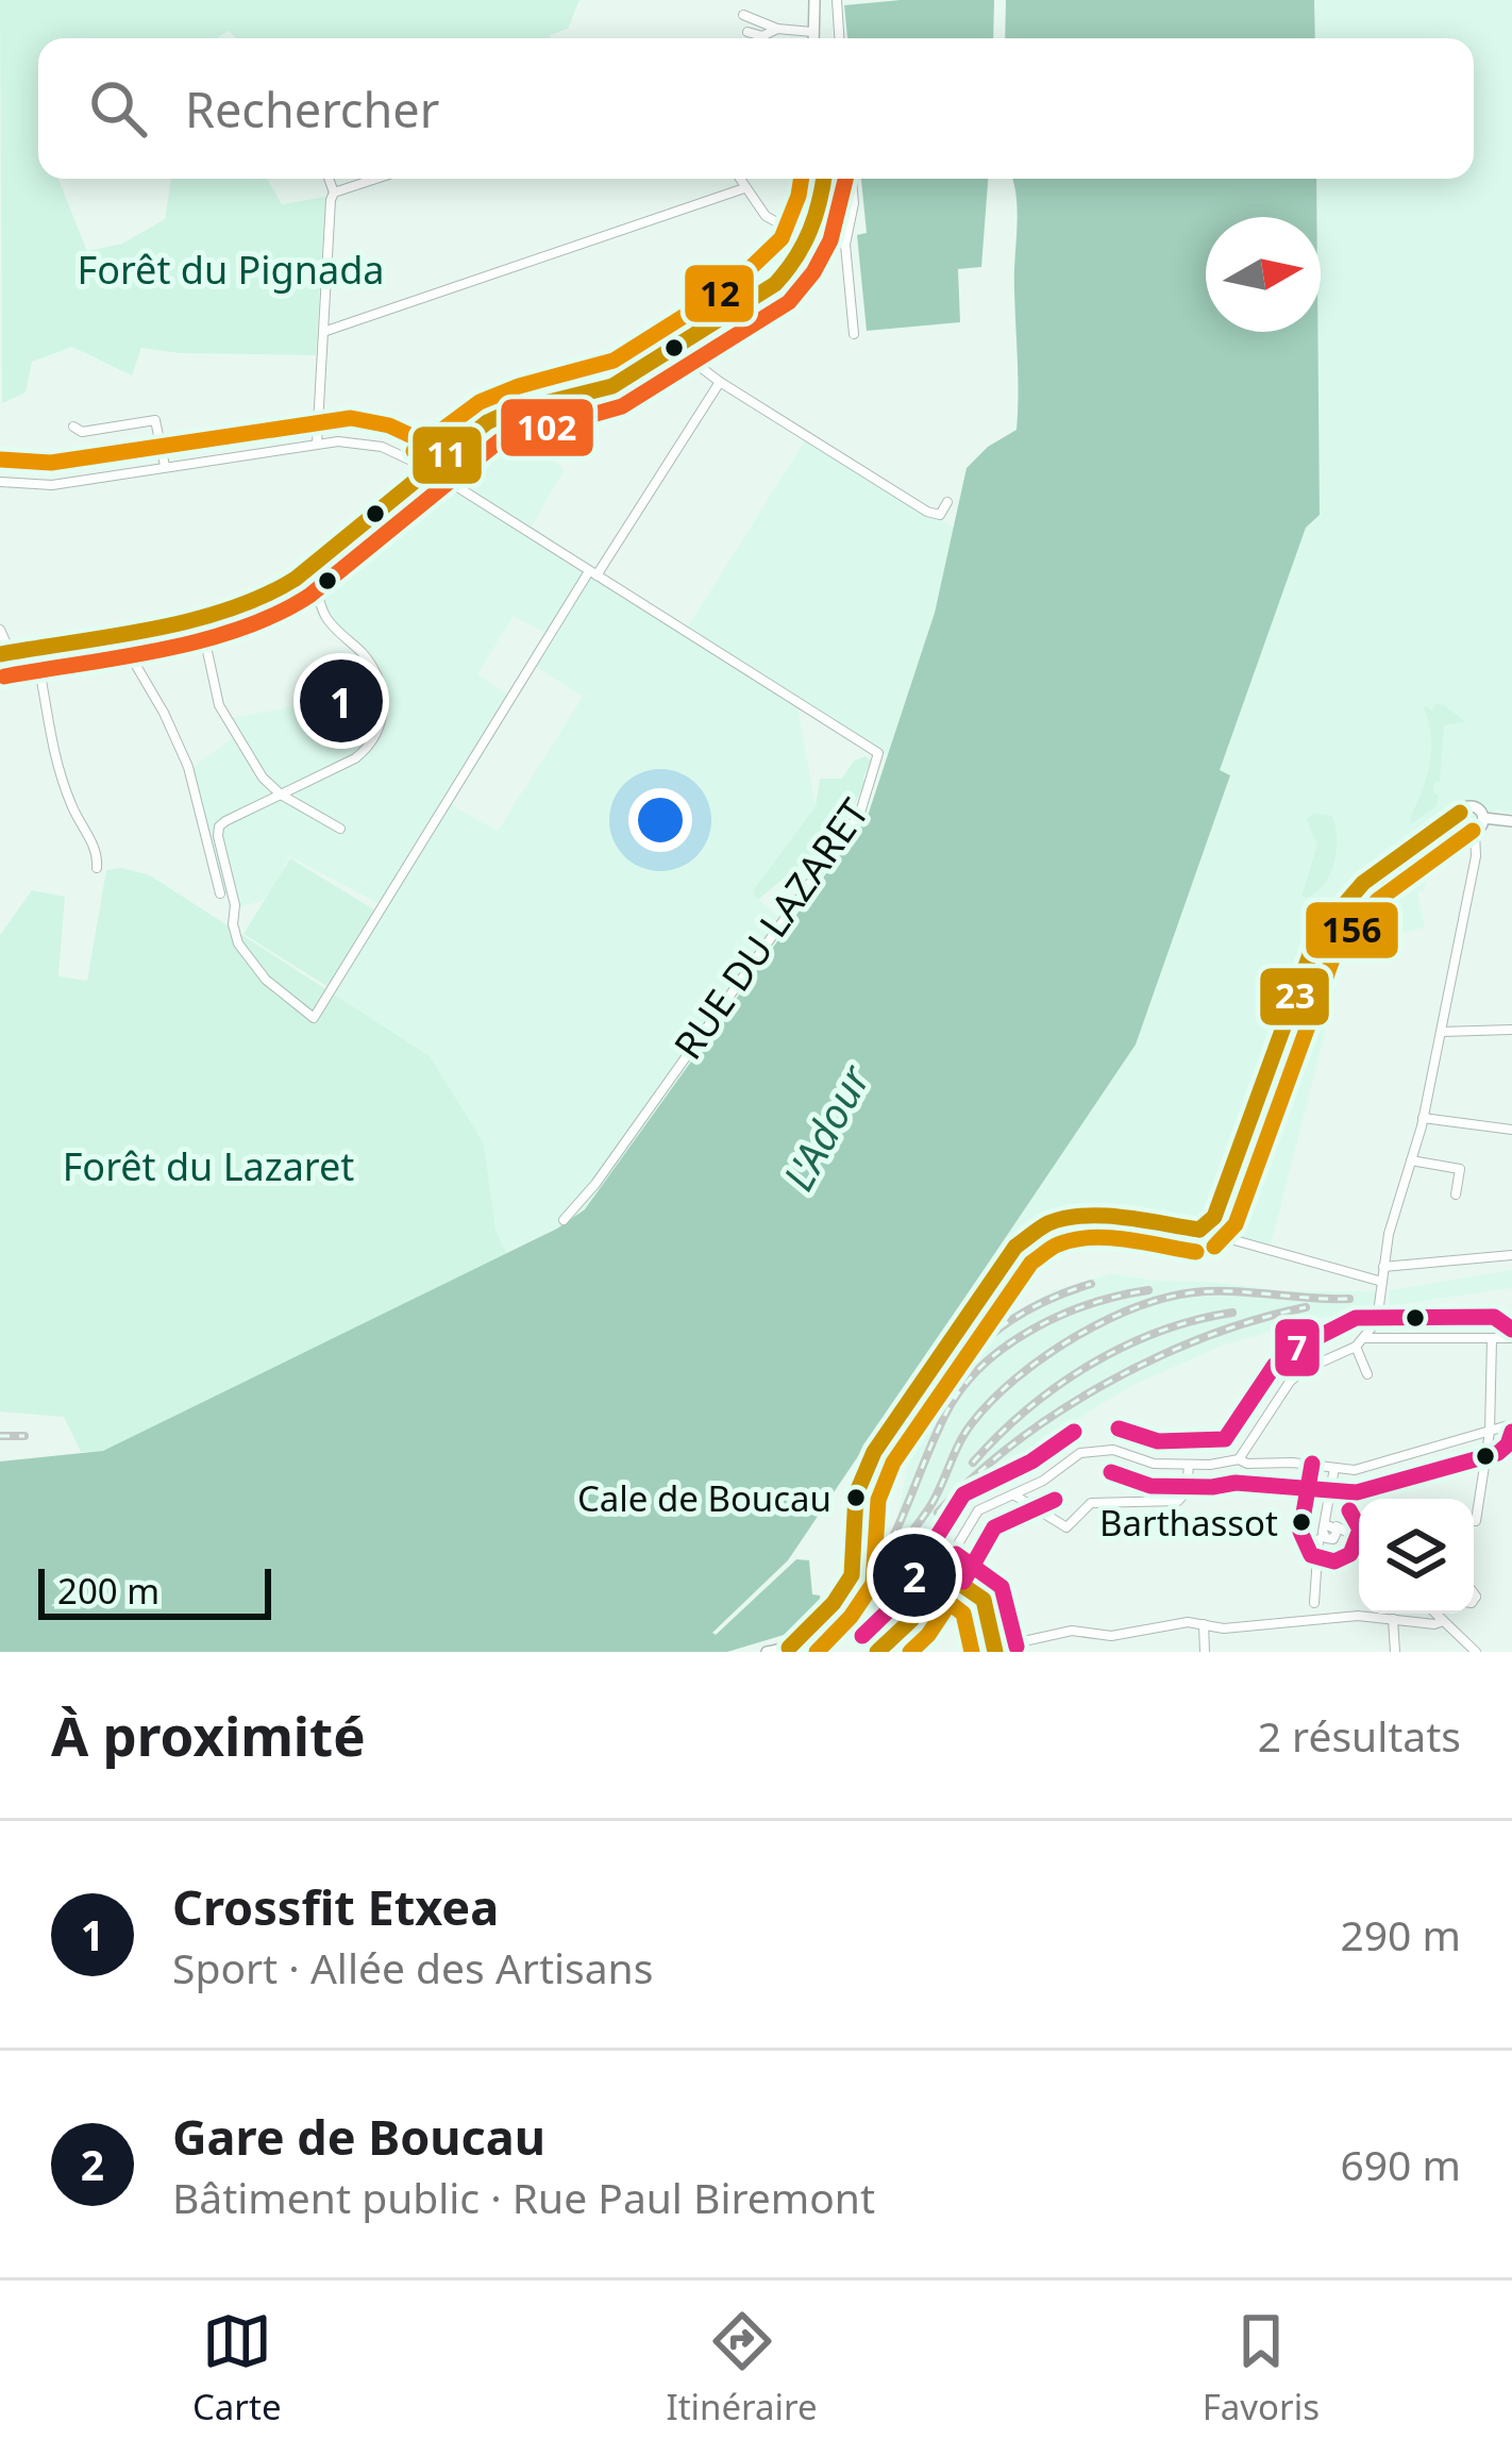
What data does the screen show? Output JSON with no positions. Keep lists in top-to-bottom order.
{
  "streets": {
    "street": ["RUE DU LAZARET"]
  },
  "water": ["L'Adour"],
  "parks": ["Forêt du Pignada", "Forêt du Lazaret"],
  "places": ["Cale de Boucau", "Barthassot"],
  "lines": [
    "transit line 11",
    "transit line 102",
    "transit line 12",
    "transit line 23",
    "transit line 156",
    "transit line 7"
  ],
  "scale_bar": "200 m",
  "north": "right",
  "page": {
    "search": "Rechercher",
    "pins": ["1", "2"],
    "scale": "200 m",
    "heading": ["À proximité", "2 résultats"],
    "list": [
      {
        "mark": "1",
        "name": "Crossfit Etxea",
        "note": "Sport · Allée des Artisans",
        "value": "290 m"
      },
      {
        "mark": "2",
        "name": "Gare de Boucau",
        "note": "Bâtiment public · Rue Paul Biremont",
        "value": "690 m"
      }
    ],
    "nav": ["Carte", "Itinéraire", "Favoris"]
  }
}
